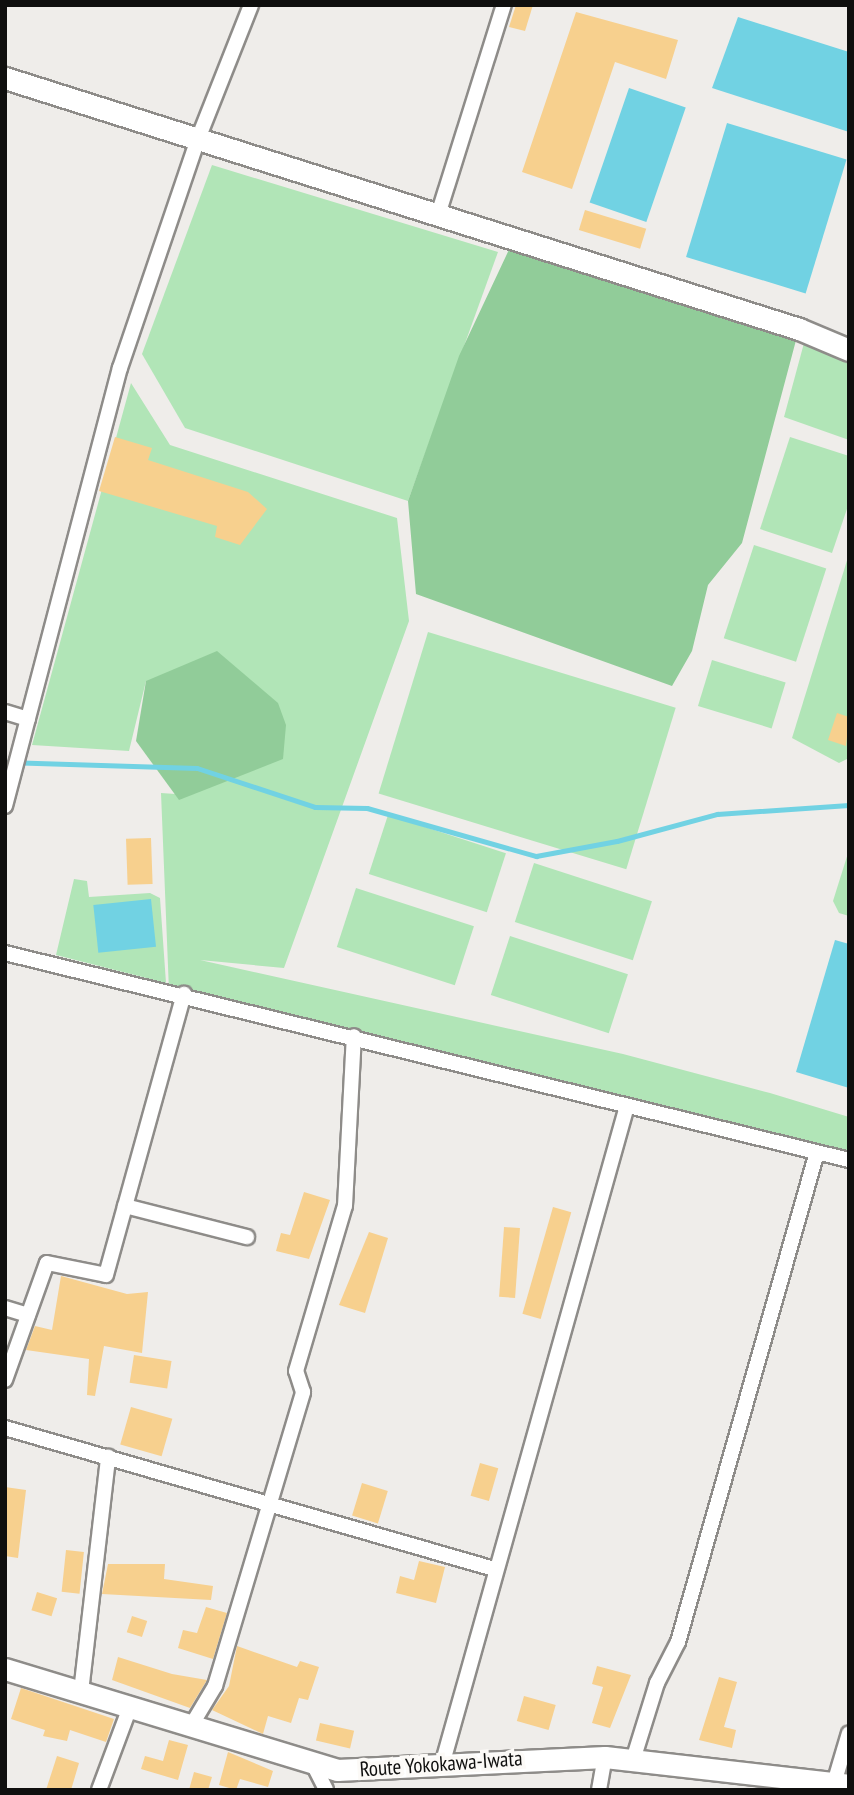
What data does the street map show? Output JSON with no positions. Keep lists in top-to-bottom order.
{
  "streets": {
    "street": ["Route Yokokawa-Iwata"]
  }
}
